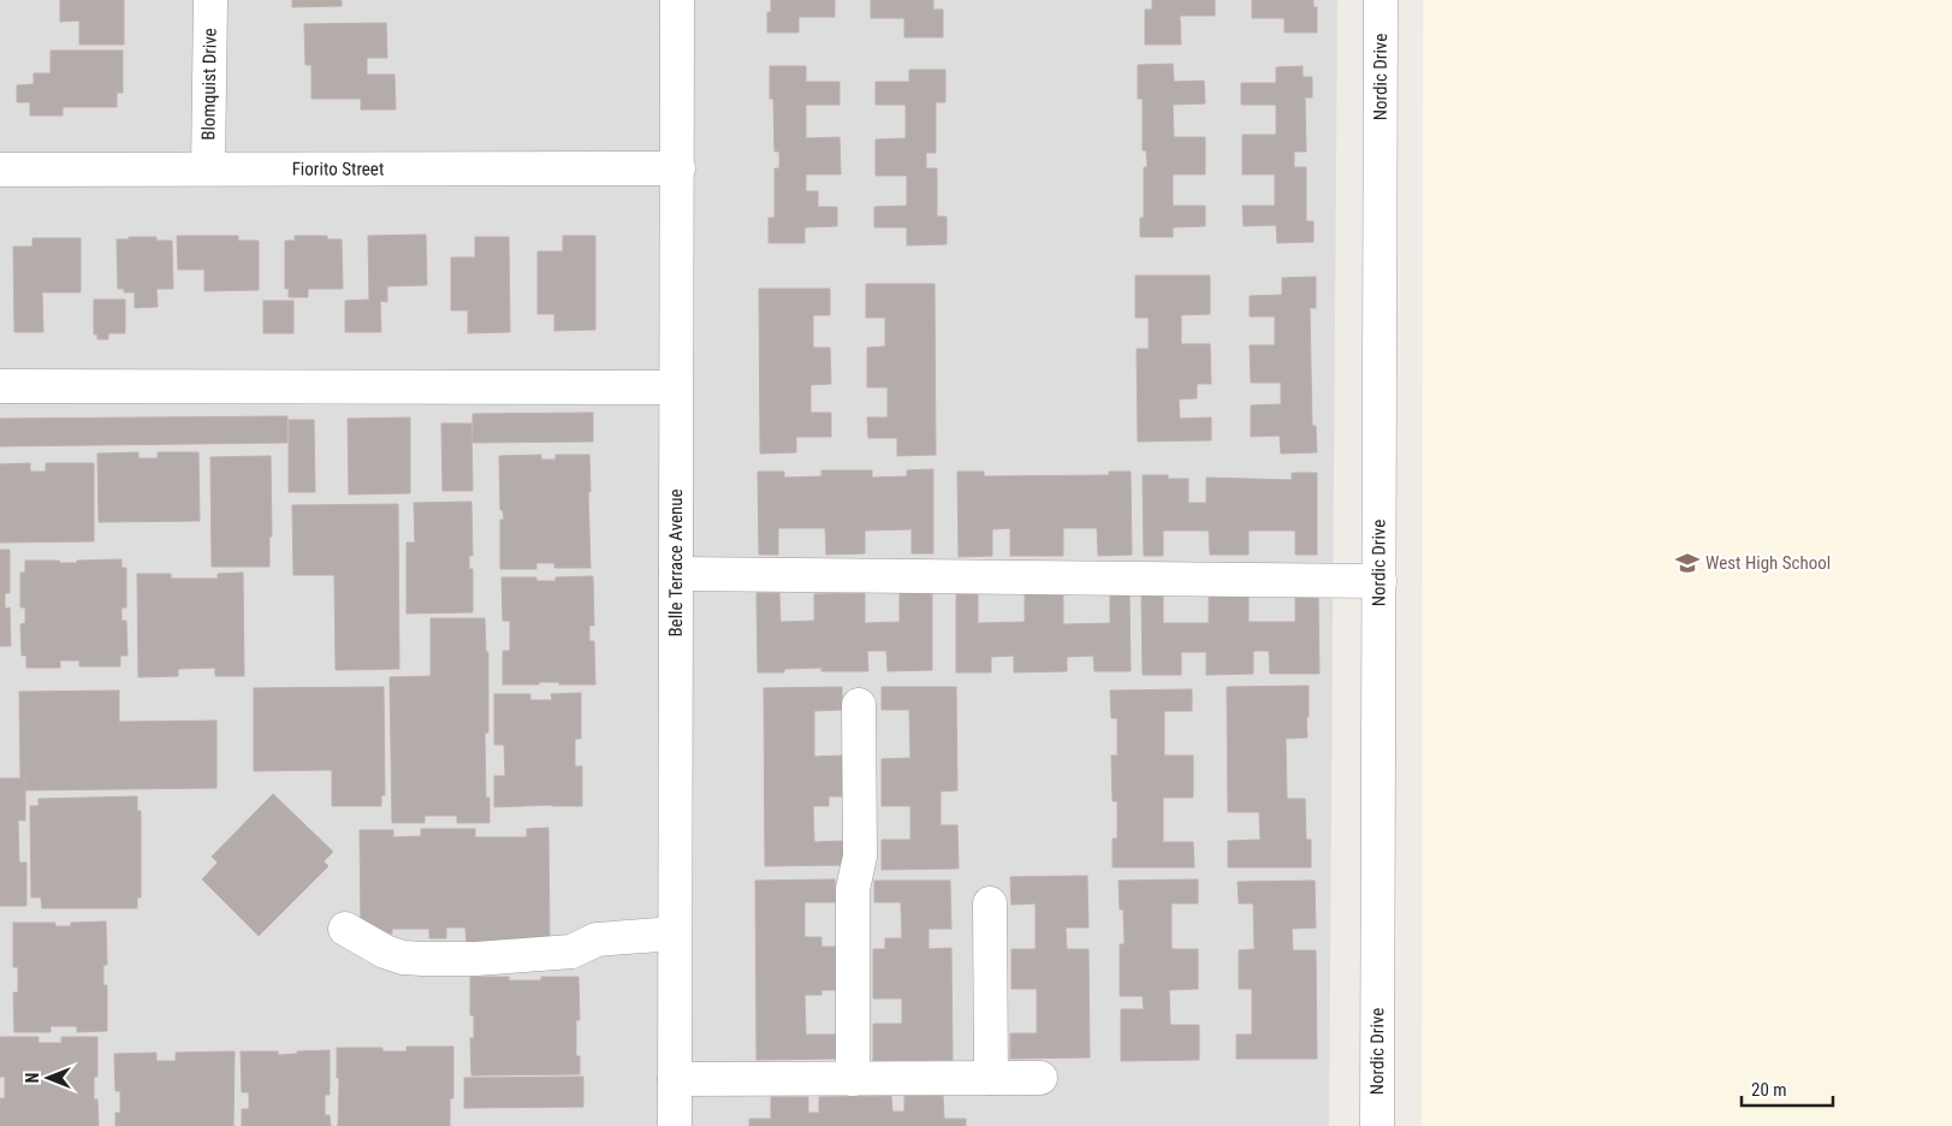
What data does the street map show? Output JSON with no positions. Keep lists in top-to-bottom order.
{
  "streets": {
    "street": [
      "Nordic Drive",
      "Blomquist Drive",
      "Fiorito Street",
      "Belle Terrace Avenue"
    ]
  },
  "crossings": [
    ["Blomquist Drive", "Fiorito Street"],
    ["Fiorito Street", "Belle Terrace Avenue"]
  ],
  "places": {
    "school or university": ["West High School"]
  },
  "scale_bar": "20 m",
  "north": "left"
}
